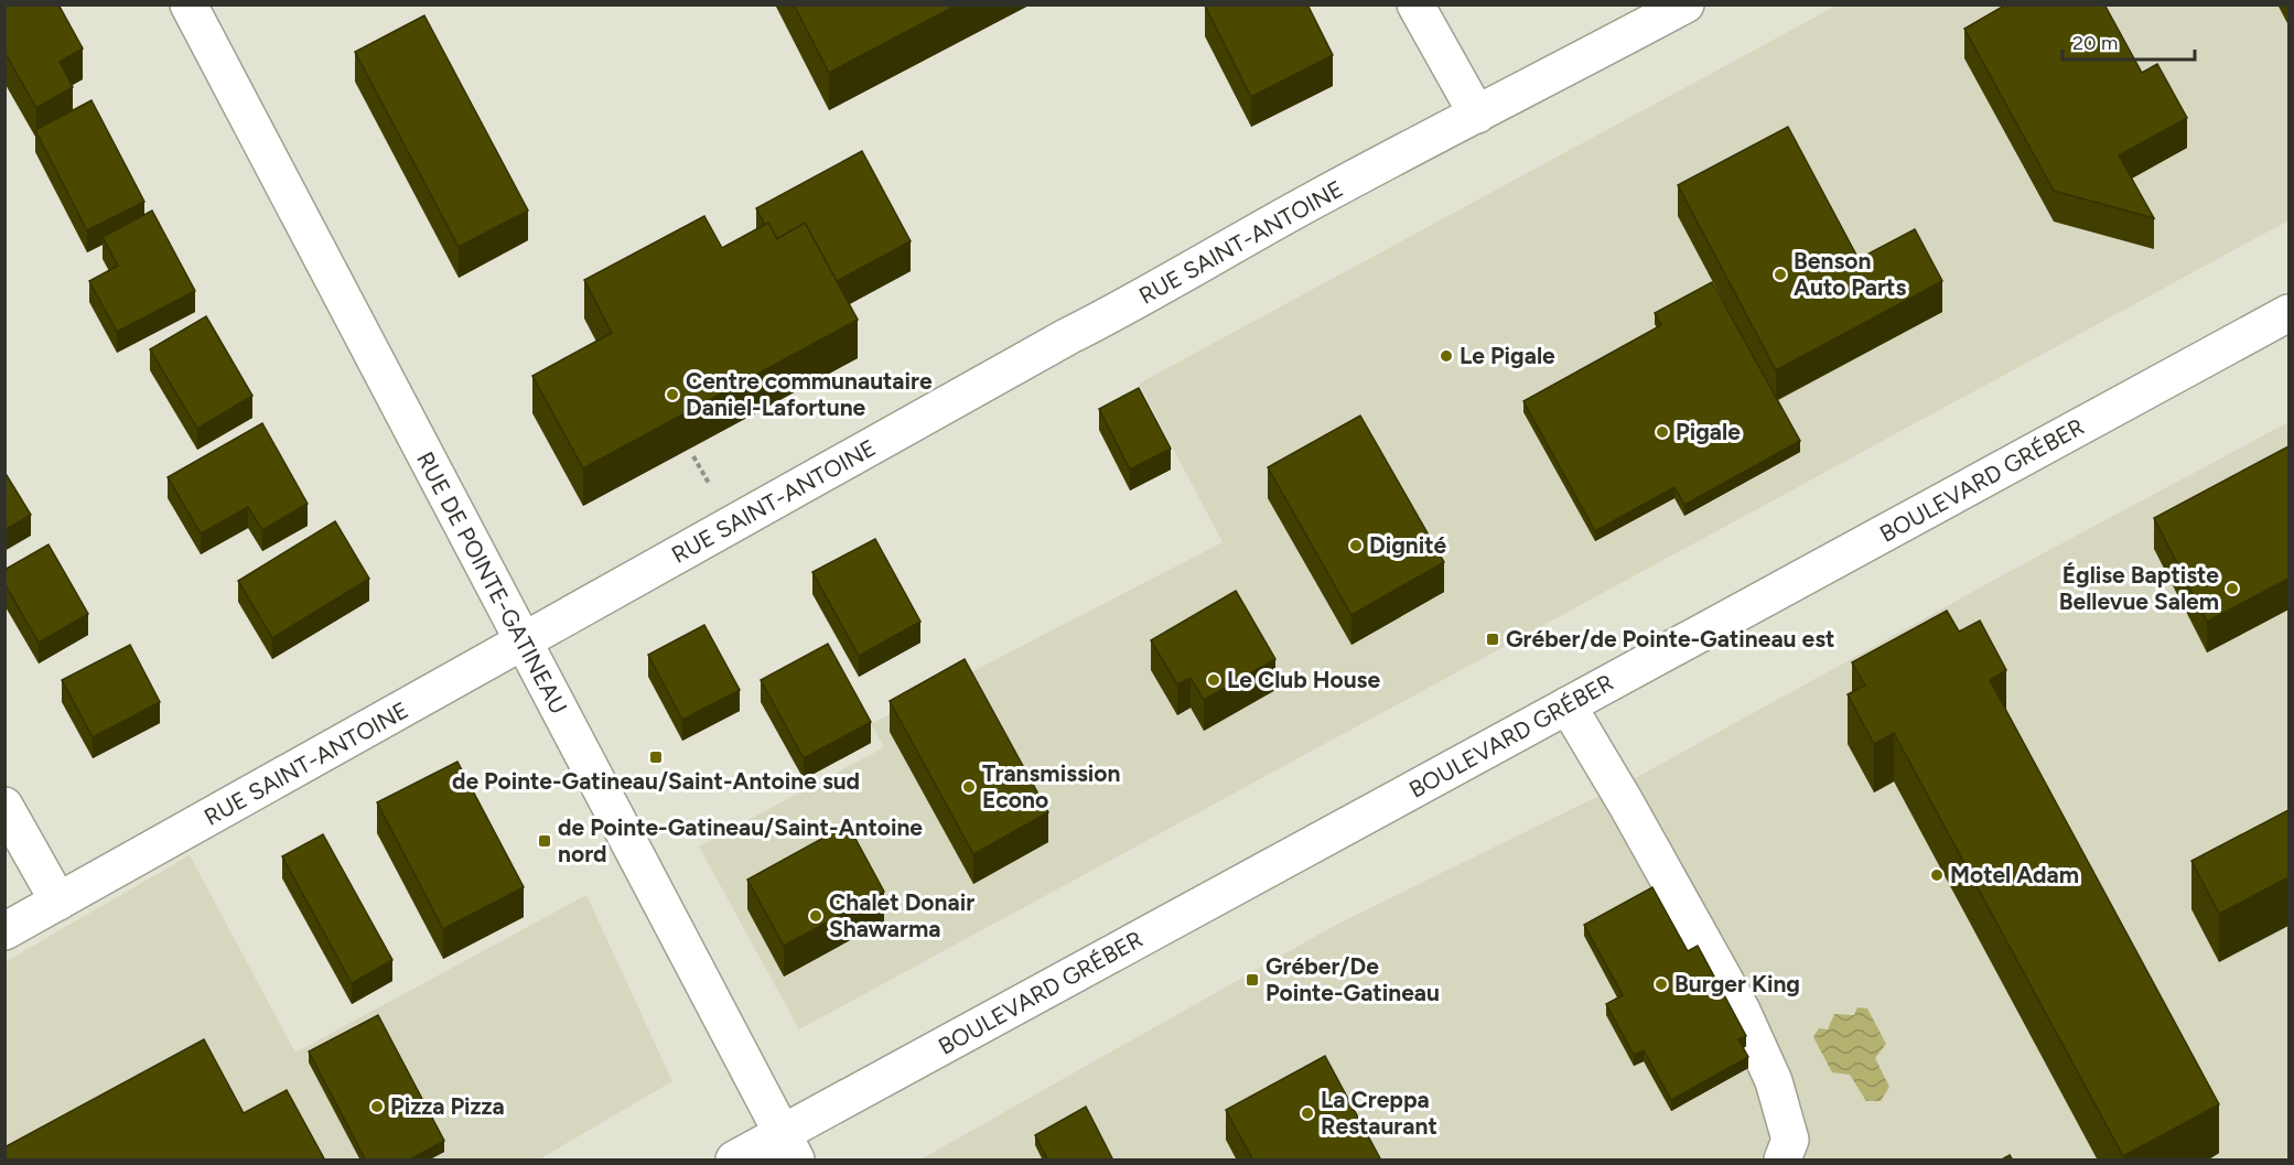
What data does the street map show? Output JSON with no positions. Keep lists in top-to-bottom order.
{
  "streets": {
    "street": ["RUE SAINT-ANTOINE", "BOULEVARD GRÉBER", "RUE DE POINTE-GATINEAU"]
  },
  "crossings": [
    ["RUE SAINT-ANTOINE", "RUE DE POINTE-GATINEAU"],
    ["BOULEVARD GRÉBER", "RUE DE POINTE-GATINEAU"]
  ],
  "places": {
    "other": [
      "Benson Auto Parts",
      "Le Pigale",
      "Centre communautaire Daniel-Lafortune",
      "Pigale",
      "Dignité",
      "Église Baptiste Bellevue Salem",
      "Le Club House",
      "Transmission Econo",
      "Motel Adam",
      "Chalet Donair Shawarma",
      "Burger King",
      "Pizza Pizza",
      "La Creppa Restaurant"
    ],
    "transit": [
      "Gréber/de Pointe-Gatineau est",
      "de Pointe-Gatineau/Saint-Antoine sud",
      "de Pointe-Gatineau/Saint-Antoine nord",
      "Gréber/De Pointe-Gatineau"
    ]
  },
  "scale_bar": "20 m"
}
